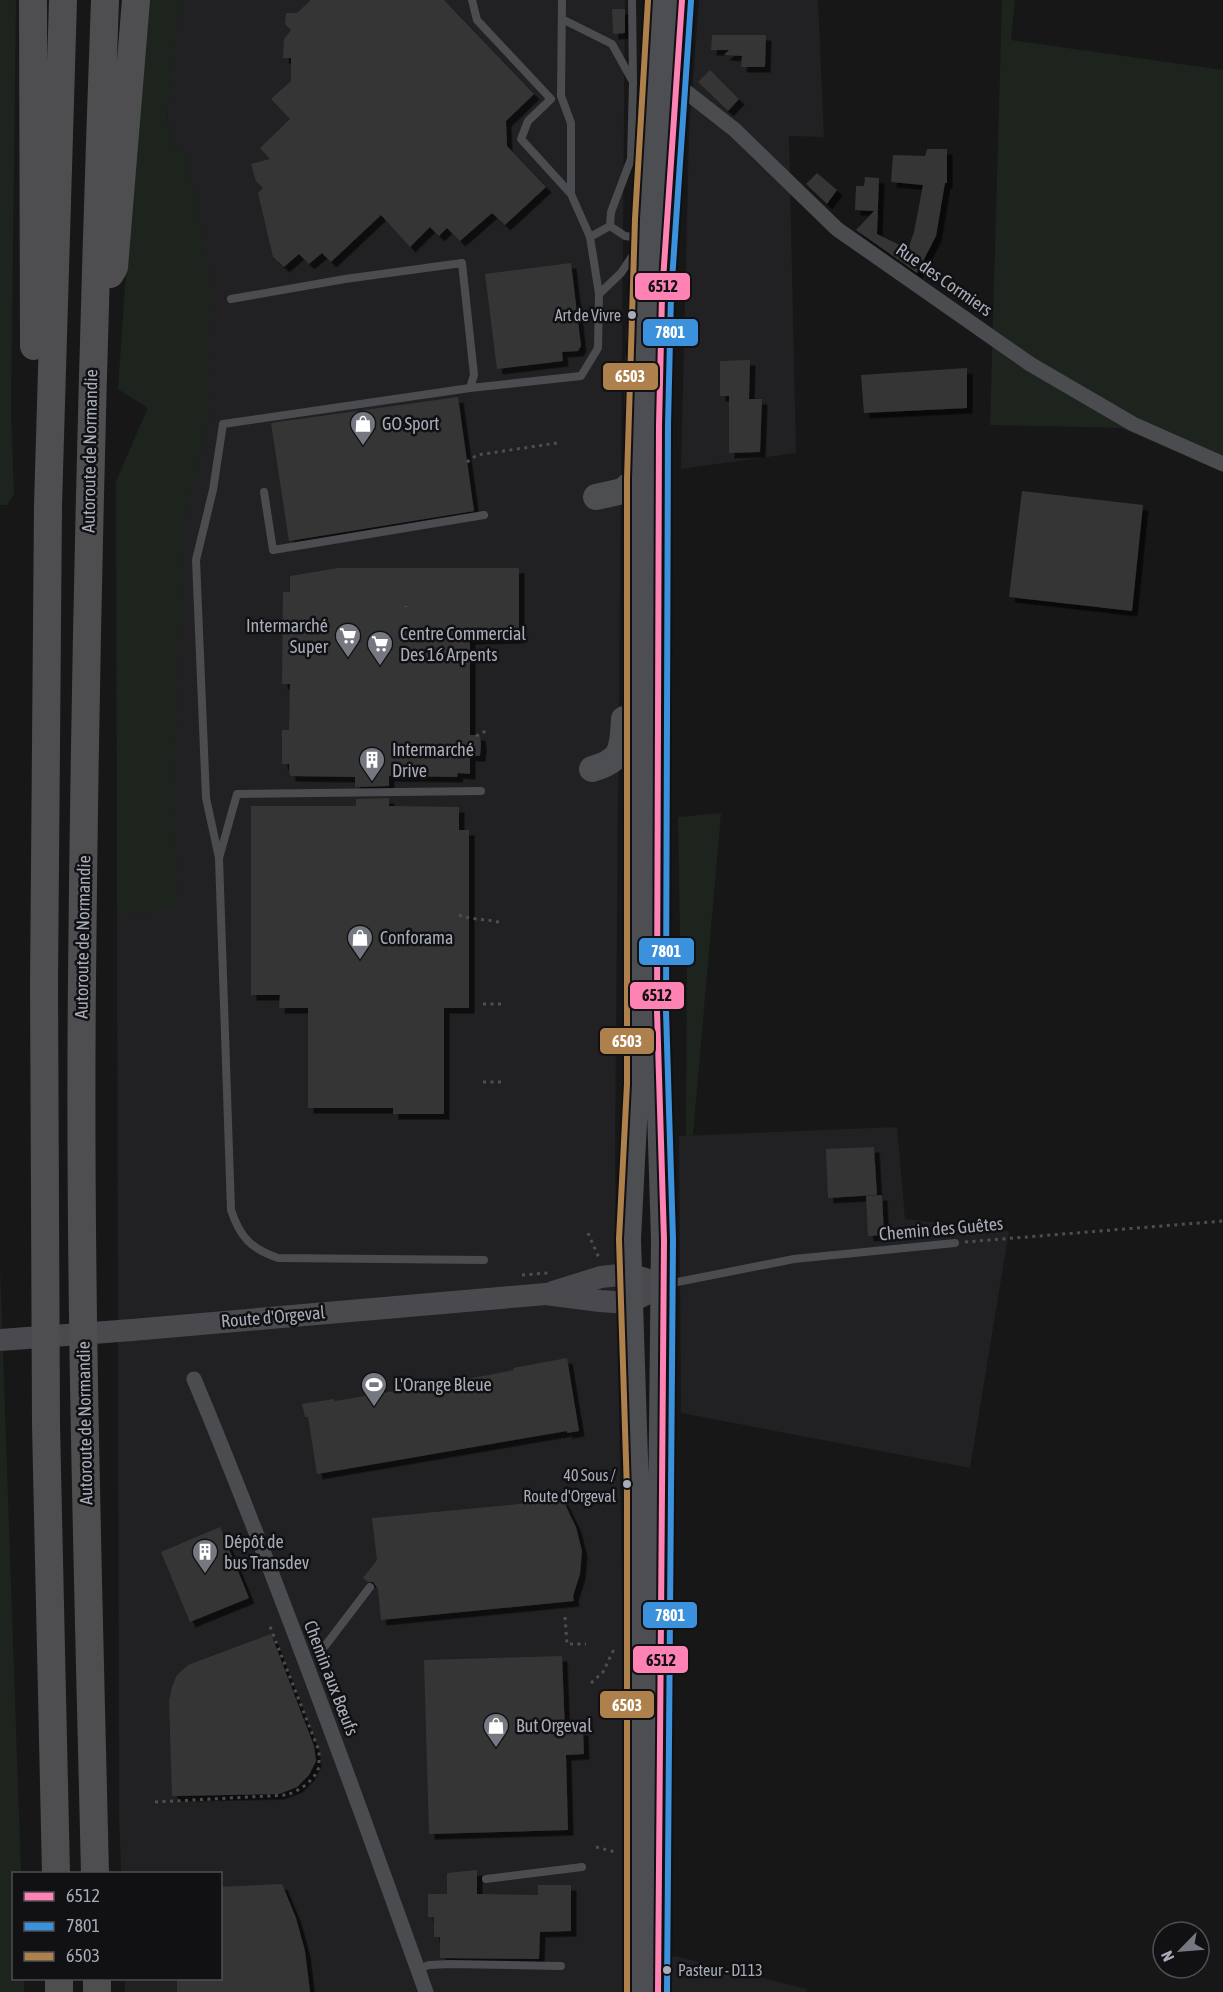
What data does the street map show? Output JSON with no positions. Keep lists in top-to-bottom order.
{
  "streets": {
    "highway": ["Autoroute de Normandie"],
    "street": ["Rue des Cormiers", "Route d'Orgeval", "Chemin aux Bœufs"],
    "lane": ["Chemin des Guêtes"]
  },
  "places": {
    "other": ["Art de Vivre", "40 Sous / Route d'Orgeval", "Pasteur - D113"],
    "shop": ["GO Sport", "Conforama", "But Orgeval"],
    "supermarket": ["Intermarché Super", "Centre Commercial Des 16 Arpents"],
    "building": ["Intermarché Drive", "Dépôt de bus Transdev"],
    "sports": ["L'Orange Bleue"]
  },
  "lines": ["transit line 6512", "transit line 6503", "transit line 7801"],
  "legend": ["6512", "7801", "6503"],
  "north": "bottom left"
}
